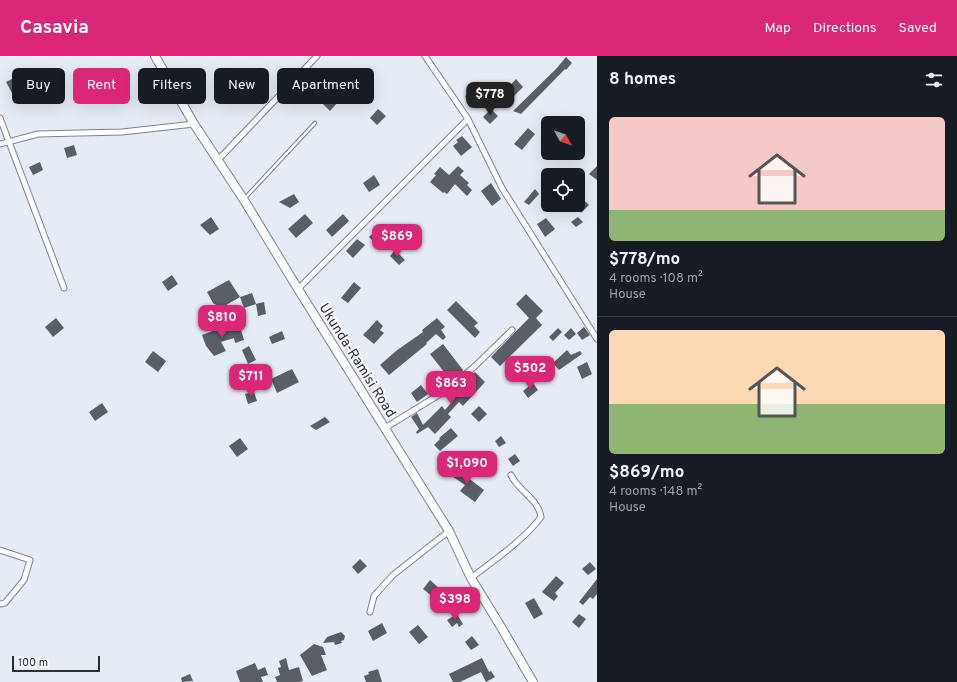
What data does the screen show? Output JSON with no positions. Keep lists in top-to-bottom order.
{
  "streets": {
    "highway": ["Ukunda-Ramisi Road"]
  },
  "scale_bar": "100 m",
  "north": "bottom right",
  "page": {
    "header": "Casavia",
    "nav": ["Map", "Directions", "Saved"],
    "heading": "8 homes",
    "chip": [
      "Buy",
      "Rent",
      "Filters",
      "New",
      "Apartment"
    ],
    "price": [
      "$778",
      "$869",
      "$810",
      "$502",
      "$711",
      "$863",
      "$1,090",
      "$398"
    ],
    "list": [
      {
        "name": "$778/mo",
        "note": "4 rooms · 108 m² · House"
      },
      {
        "name": "$869/mo",
        "note": "4 rooms · 148 m² · House"
      }
    ],
    "scale": "100 m"
  }
}
